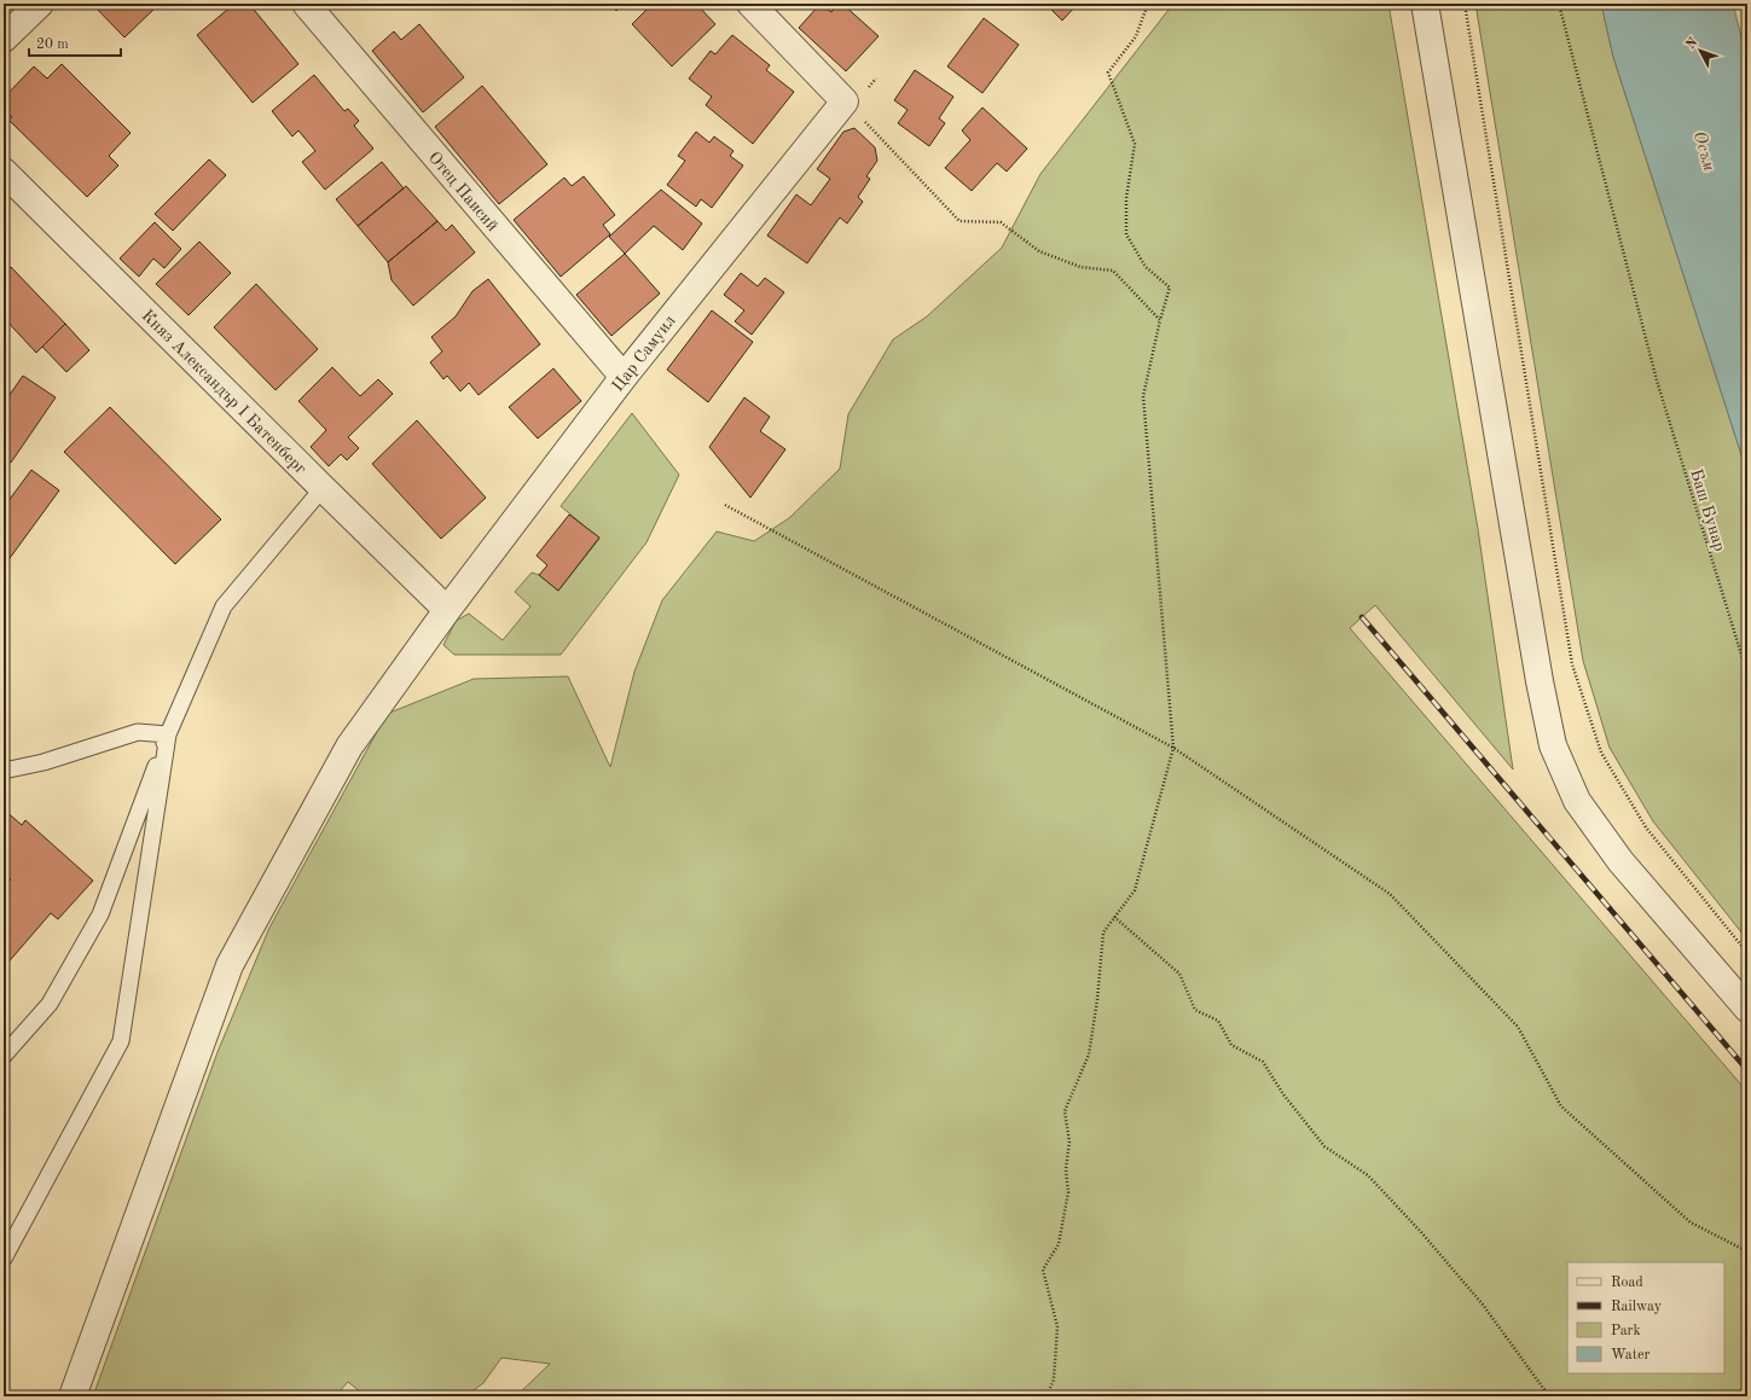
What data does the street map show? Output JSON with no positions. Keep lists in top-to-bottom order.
{
  "streets": {
    "street": ["Отец Паисий", "Цар Самуил", "Княз Александър I Батенберг"],
    "path": ["Баш Бунар"]
  },
  "crossings": [
    ["Отец Паисий", "Цар Самуил"],
    ["Цар Самуил", "Княз Александър I Батенберг"]
  ],
  "water": ["Осъм"],
  "legend": [
    "Road",
    "Railway",
    "Park",
    "Water"
  ],
  "scale_bar": "20 m",
  "north": "top left"
}
